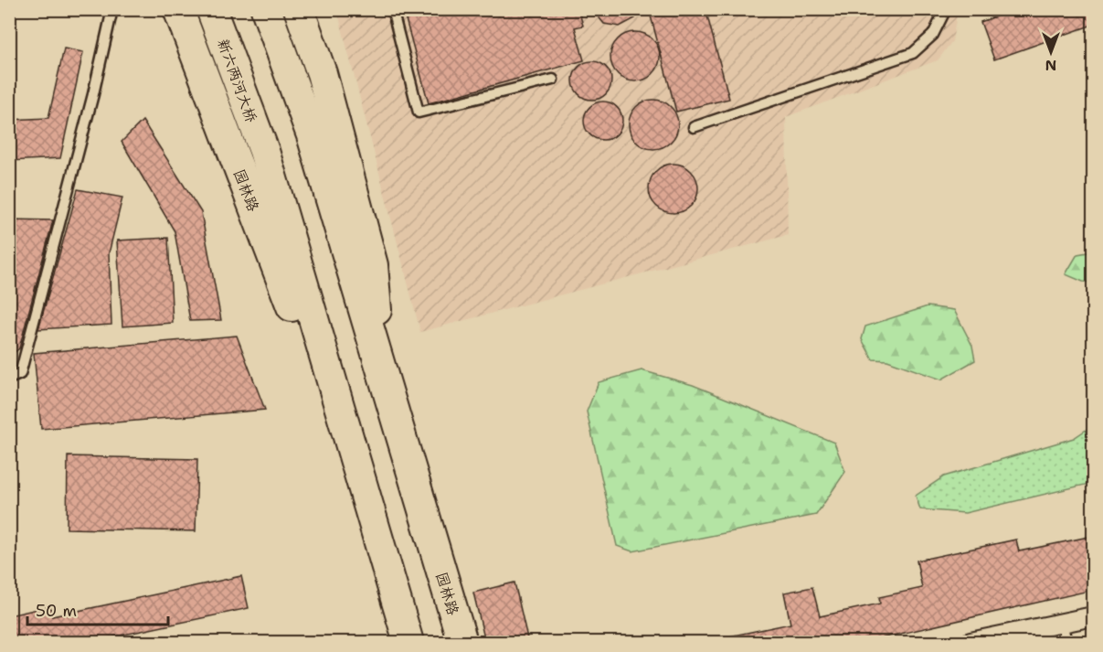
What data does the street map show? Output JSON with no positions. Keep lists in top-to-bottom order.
{
  "streets": {
    "main road": ["新六两河大桥", "园林路"]
  },
  "crossings": [
    ["新六两河大桥", "园林路"]
  ],
  "scale_bar": "50 m",
  "north": "bottom"
}
